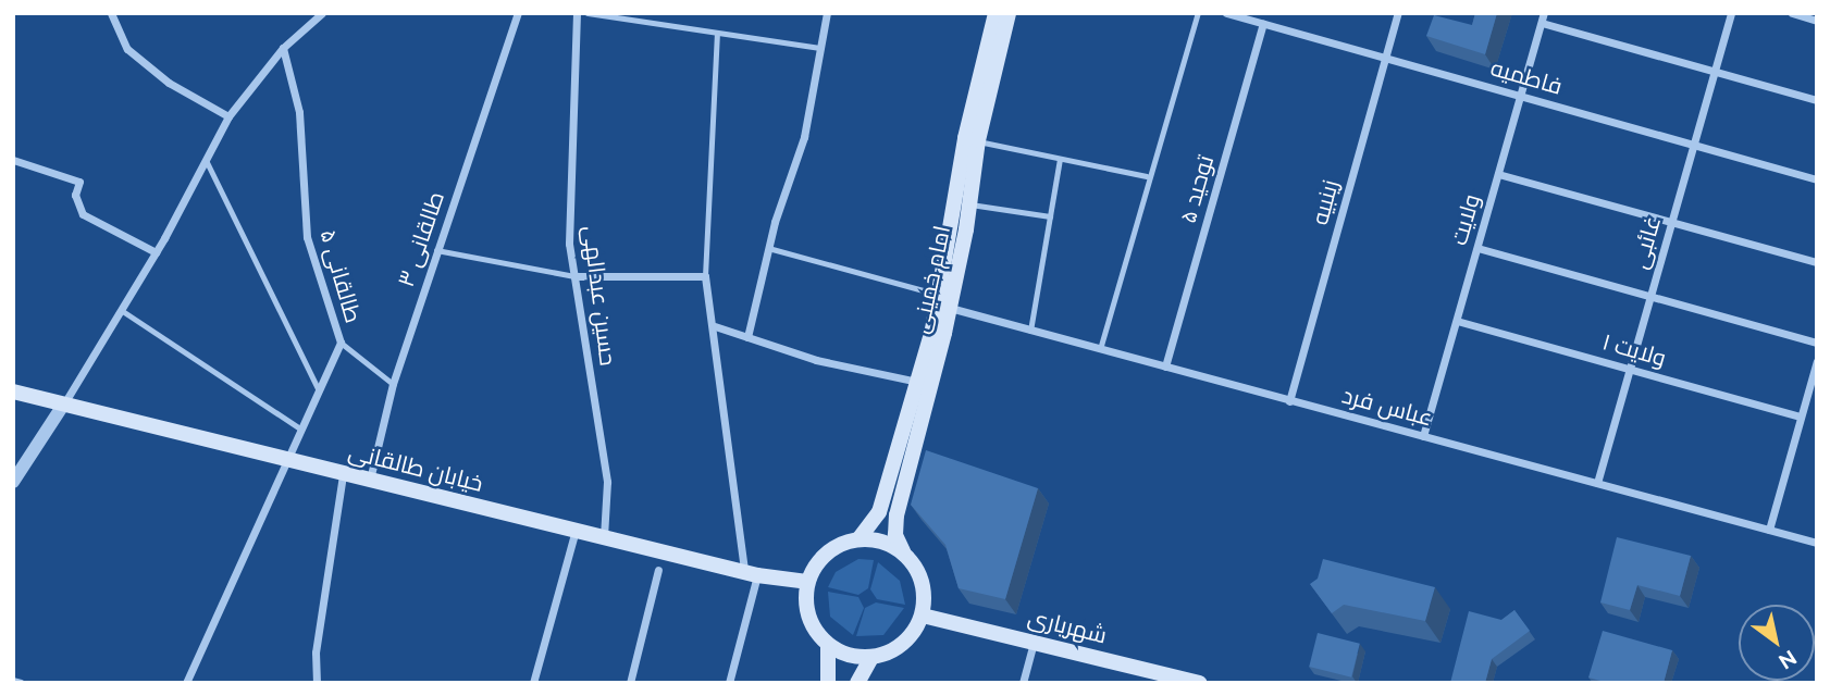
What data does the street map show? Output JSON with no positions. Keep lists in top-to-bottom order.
{
  "streets": {
    "main road": ["امام خمینی", "خیابان طالقانی", "شهریاری"],
    "street": [
      "فاطمیه",
      "توحید ۵",
      "زینبیه",
      "ولایت",
      "طالقانی ۳",
      "غائبی",
      "طالقانی ۵",
      "حسین عبدالهی",
      "ولایت ۱",
      "عباس فرد"
    ]
  },
  "crossings": [
    ["فاطمیه", "توحید ۵"],
    ["فاطمیه", "زینبیه"],
    ["فاطمیه", "ولایت"],
    ["فاطمیه", "غائبی"],
    ["توحید ۵", "عباس فرد"],
    ["زینبیه", "عباس فرد"],
    ["ولایت", "ولایت ۱"],
    ["ولایت", "عباس فرد"],
    ["طالقانی ۳", "خیابان طالقانی"],
    ["غائبی", "ولایت ۱"],
    ["غائبی", "عباس فرد"],
    ["طالقانی ۵", "خیابان طالقانی"],
    ["امام خمینی", "عباس فرد"],
    ["امام خمینی", "خیابان طالقانی"],
    ["امام خمینی", "شهریاری"],
    ["حسین عبدالهی", "خیابان طالقانی"],
    ["خیابان طالقانی", "شهریاری"]
  ],
  "north": "bottom right"
}
